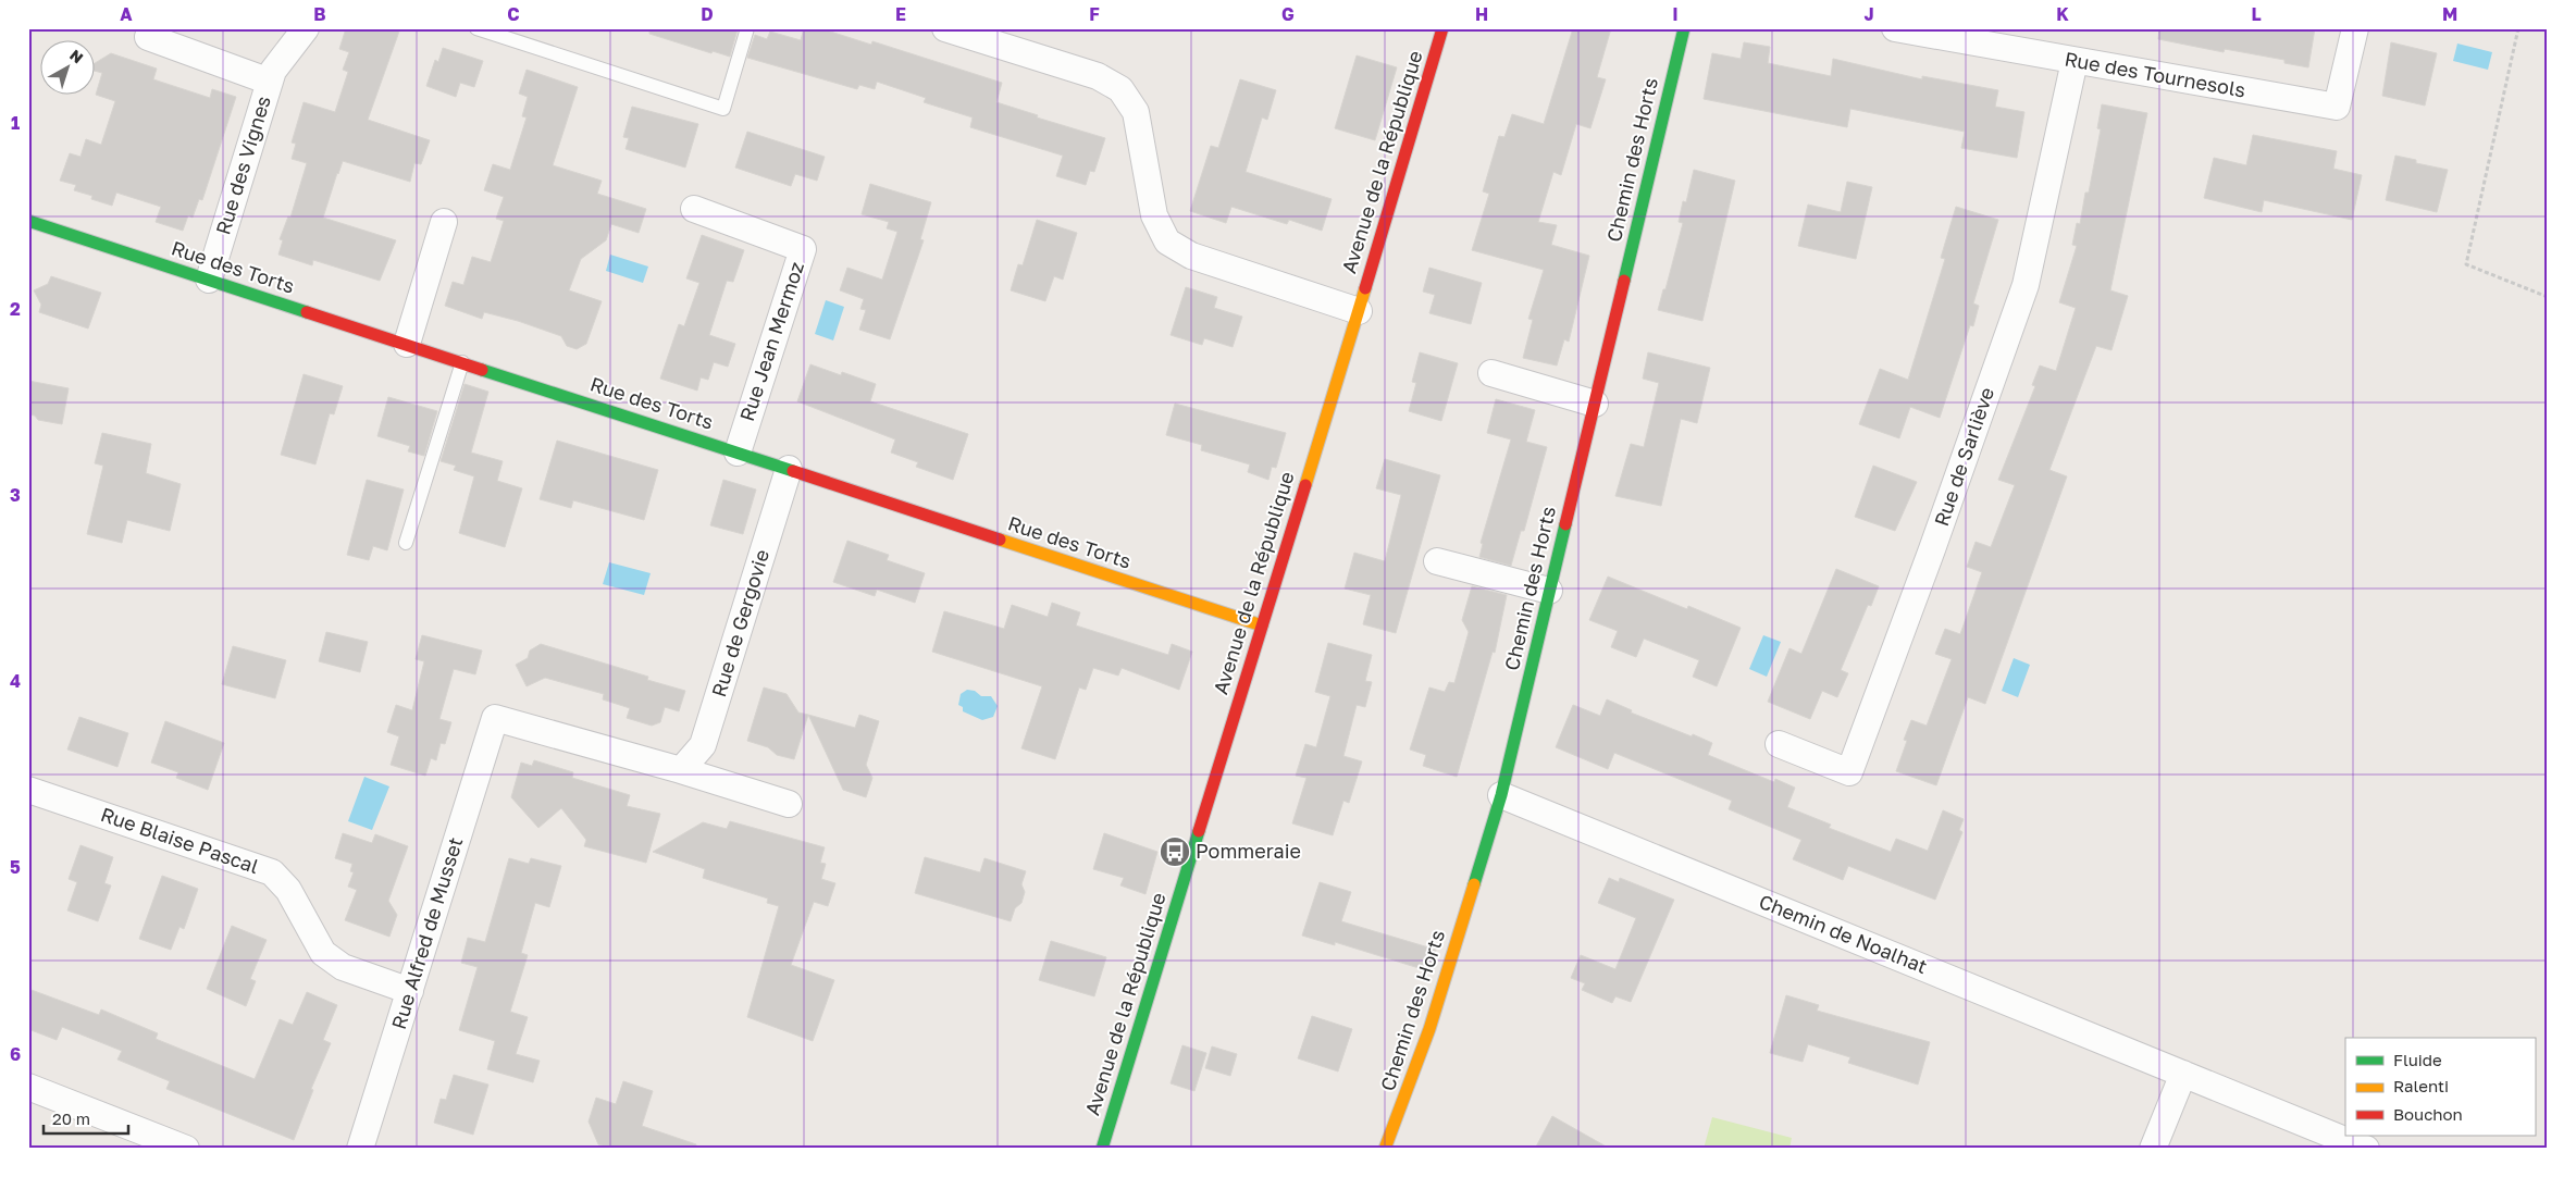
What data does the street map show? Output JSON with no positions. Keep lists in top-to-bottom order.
{
  "streets": {
    "street": [
      "Rue des Tournesols",
      "Chemin des Horts",
      "Avenue de la République",
      "Rue des Vignes",
      "Rue des Torts",
      "Rue Jean Mermoz",
      "Rue de Sarliève",
      "Rue de Gergovie",
      "Rue Blaise Pascal",
      "Rue Alfred de Musset",
      "Chemin de Noalhat"
    ]
  },
  "crossings": [
    ["Rue des Tournesols", "Rue de Sarliève"],
    ["Chemin des Horts", "Chemin de Noalhat"],
    ["Avenue de la République", "Rue des Torts"],
    ["Rue des Vignes", "Rue des Torts"],
    ["Rue des Torts", "Rue Jean Mermoz"],
    ["Rue des Torts", "Rue de Gergovie"],
    ["Rue de Gergovie", "Rue Alfred de Musset"],
    ["Rue Blaise Pascal", "Rue Alfred de Musset"]
  ],
  "places": {
    "bus stop": ["Pommeraie"]
  },
  "legend": ["Fluide", "Ralenti", "Bouchon"],
  "scale_bar": "20 m",
  "north": "top right",
  "grid": {
    "columns": [
      "A",
      "B",
      "C",
      "D",
      "E",
      "F",
      "G",
      "H",
      "I",
      "J",
      "K",
      "L",
      "M"
    ],
    "rows": [
      "1",
      "2",
      "3",
      "4",
      "5",
      "6"
    ]
  }
}
